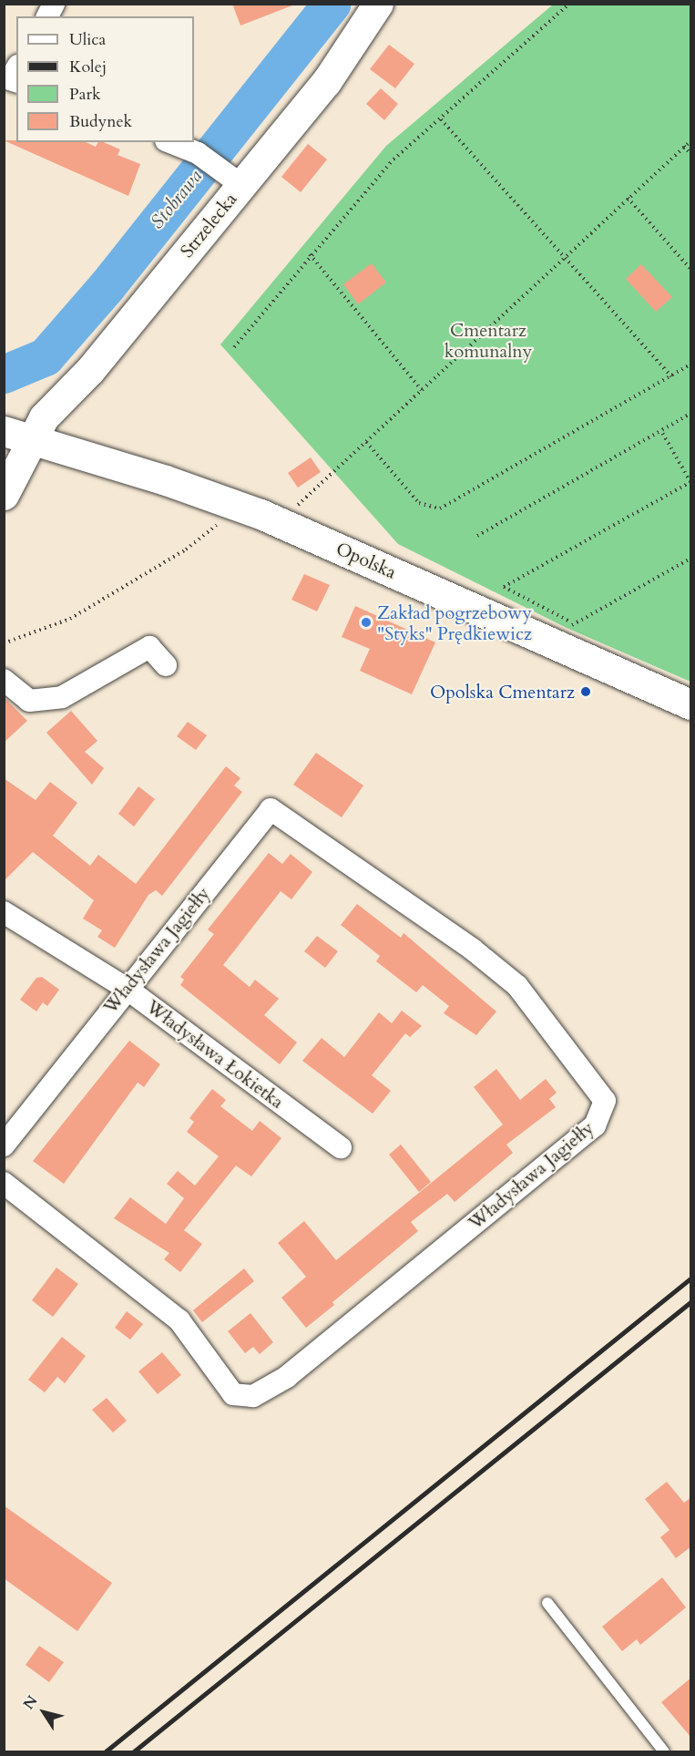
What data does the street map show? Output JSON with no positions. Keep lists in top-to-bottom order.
{
  "streets": {
    "main road": ["Strzelecka", "Opolska"],
    "street": ["Władysława Jagiełły", "Władysława Łokietka"]
  },
  "crossings": [
    ["Strzelecka", "Opolska"],
    ["Władysława Jagiełły", "Władysława Łokietka"]
  ],
  "water": ["Stobrawa"],
  "parks": ["Cmentarz komunalny"],
  "places": ["Zakład pogrzebowy \"Styks\" Prędkiewicz", "Opolska Cmentarz"],
  "legend": [
    "Ulica",
    "Kolej",
    "Park",
    "Budynek"
  ],
  "north": "top left"
}
